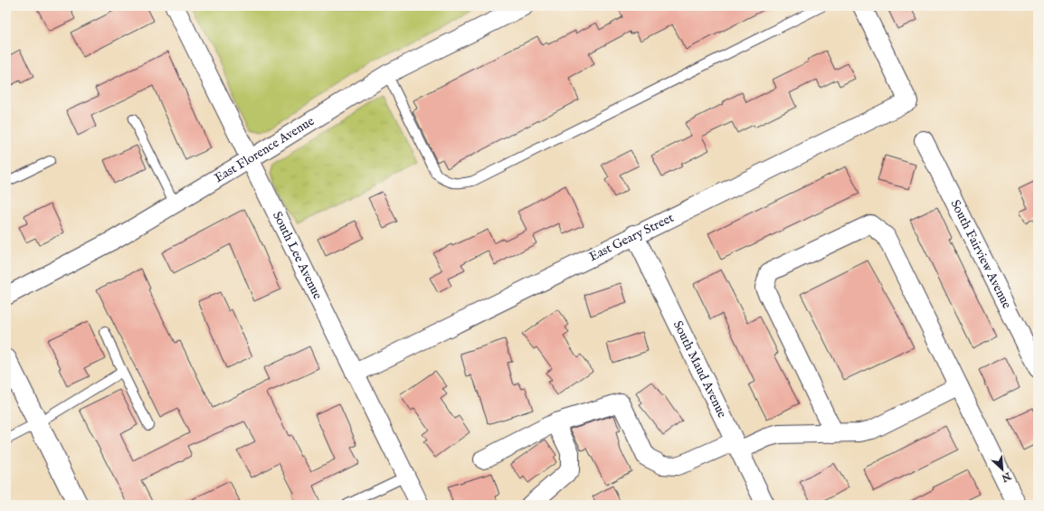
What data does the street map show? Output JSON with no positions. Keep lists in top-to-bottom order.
{
  "streets": {
    "street": [
      "East Florence Avenue",
      "East Geary Street",
      "South Fairview Avenue",
      "South Lee Avenue",
      "South Maud Avenue"
    ]
  },
  "crossings": [
    ["East Florence Avenue", "South Lee Avenue"],
    ["East Geary Street", "South Lee Avenue"],
    ["East Geary Street", "South Maud Avenue"]
  ],
  "north": "bottom right"
}
